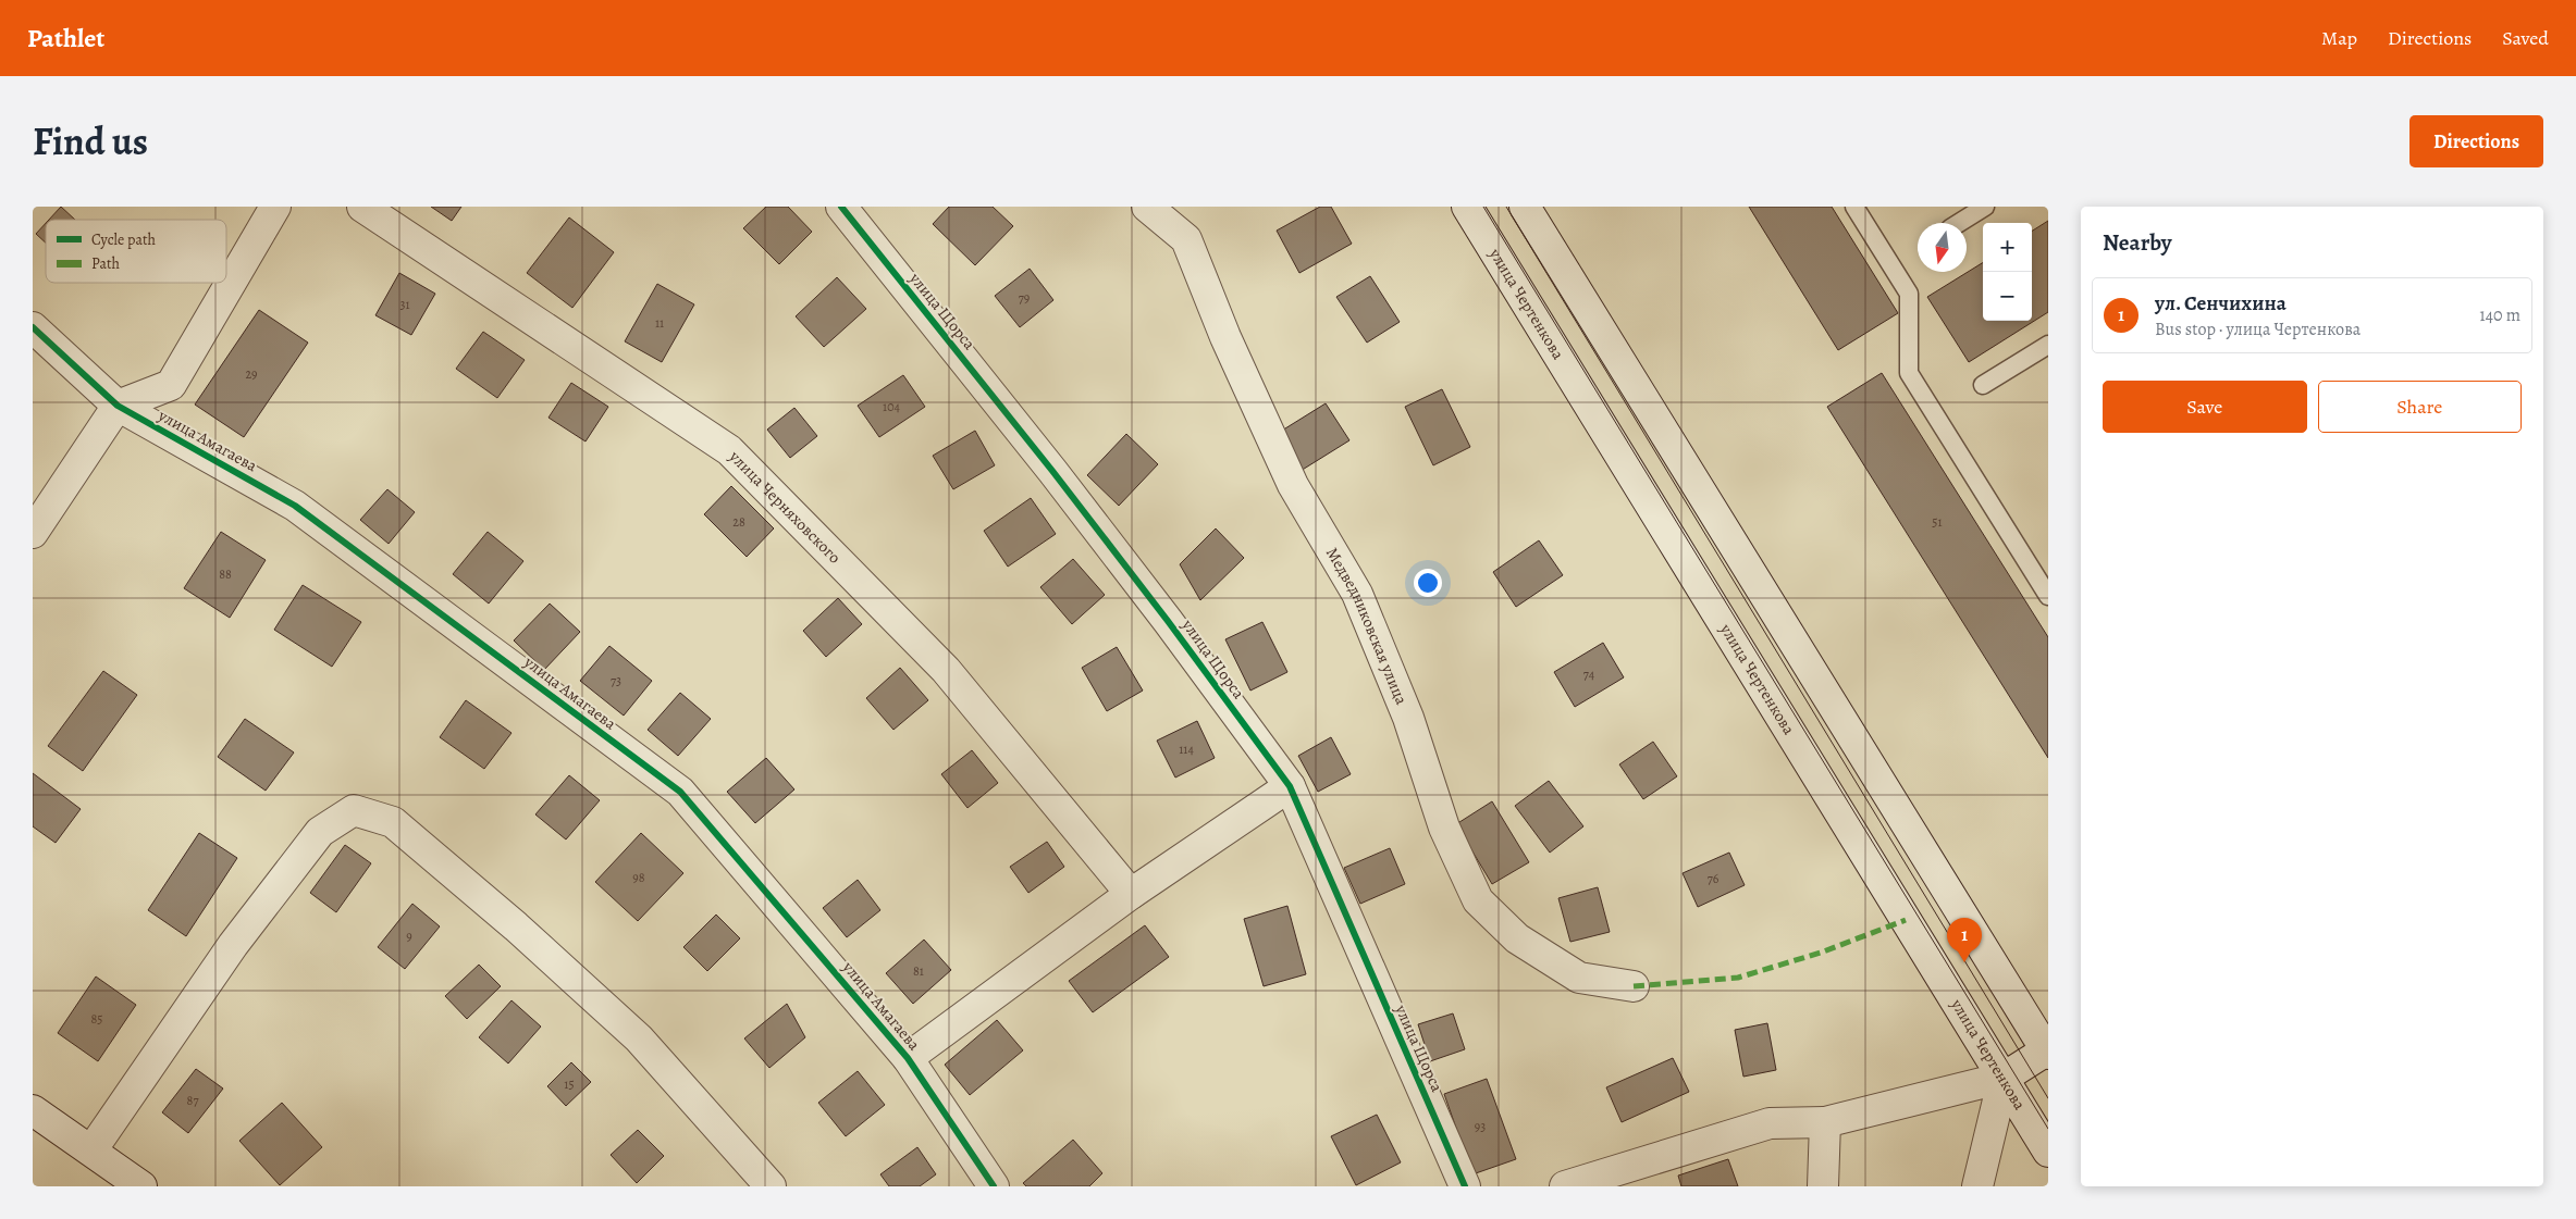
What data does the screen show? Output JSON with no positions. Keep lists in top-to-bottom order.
{
  "streets": {
    "street": [
      "улица Чертенкова",
      "улица Щорса",
      "улица Амагаева",
      "улица Черняховского",
      "Медведниковская улица"
    ]
  },
  "house_numbers": [
    "79",
    "31",
    "11",
    "29",
    "104",
    "28",
    "51",
    "88",
    "74",
    "73",
    "114",
    "98",
    "76",
    "9",
    "81",
    "85",
    "15",
    "87",
    "93"
  ],
  "legend": ["Cycle path", "Path"],
  "north": "bottom",
  "page": {
    "header": "Pathlet",
    "nav": ["Map", "Directions", "Saved"],
    "title": "Find us",
    "buttons": [
      "Directions",
      ["Save", "Share"]
    ],
    "heading": "Nearby",
    "map_buttons": ["+", "−"],
    "list": [
      {
        "mark": "1",
        "name": "ул. Сенчихина",
        "note": "Bus stop · улица Чертенкова",
        "value": "140 m"
      }
    ],
    "pins": "1"
  }
}
